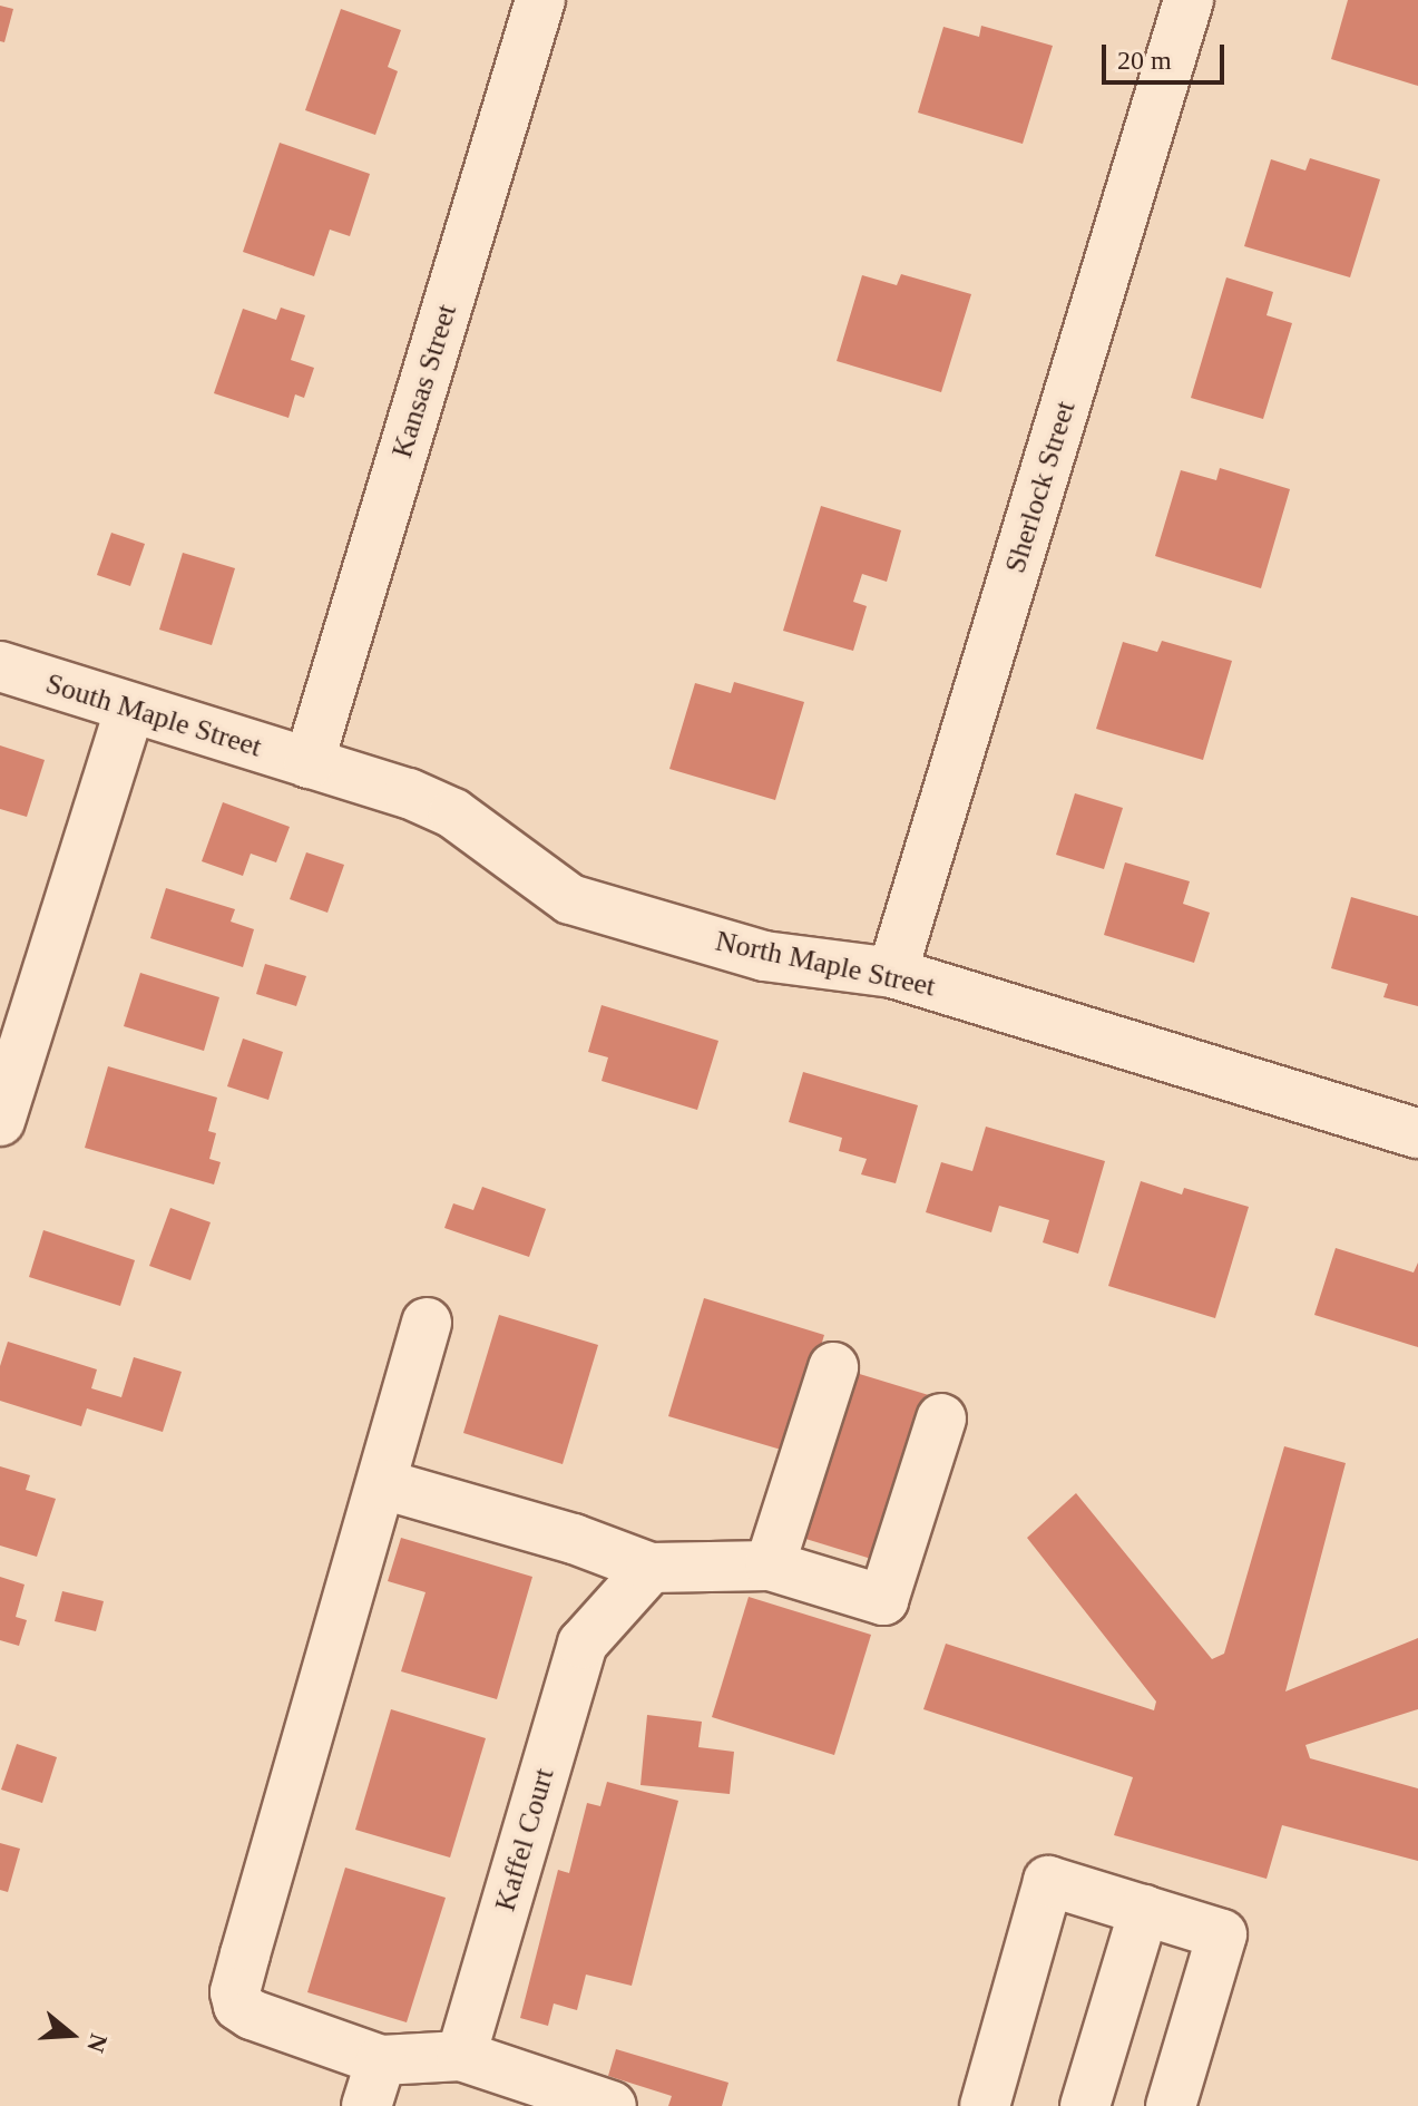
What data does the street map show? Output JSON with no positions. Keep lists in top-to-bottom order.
{
  "streets": {
    "street": [
      "Kansas Street",
      "Sherlock Street",
      "South Maple Street",
      "North Maple Street",
      "Kaffel Court"
    ]
  },
  "crossings": [
    ["Kansas Street", "South Maple Street"],
    ["Kansas Street", "North Maple Street"],
    ["Sherlock Street", "North Maple Street"],
    ["South Maple Street", "North Maple Street"]
  ],
  "scale_bar": "20 m",
  "north": "right"
}
